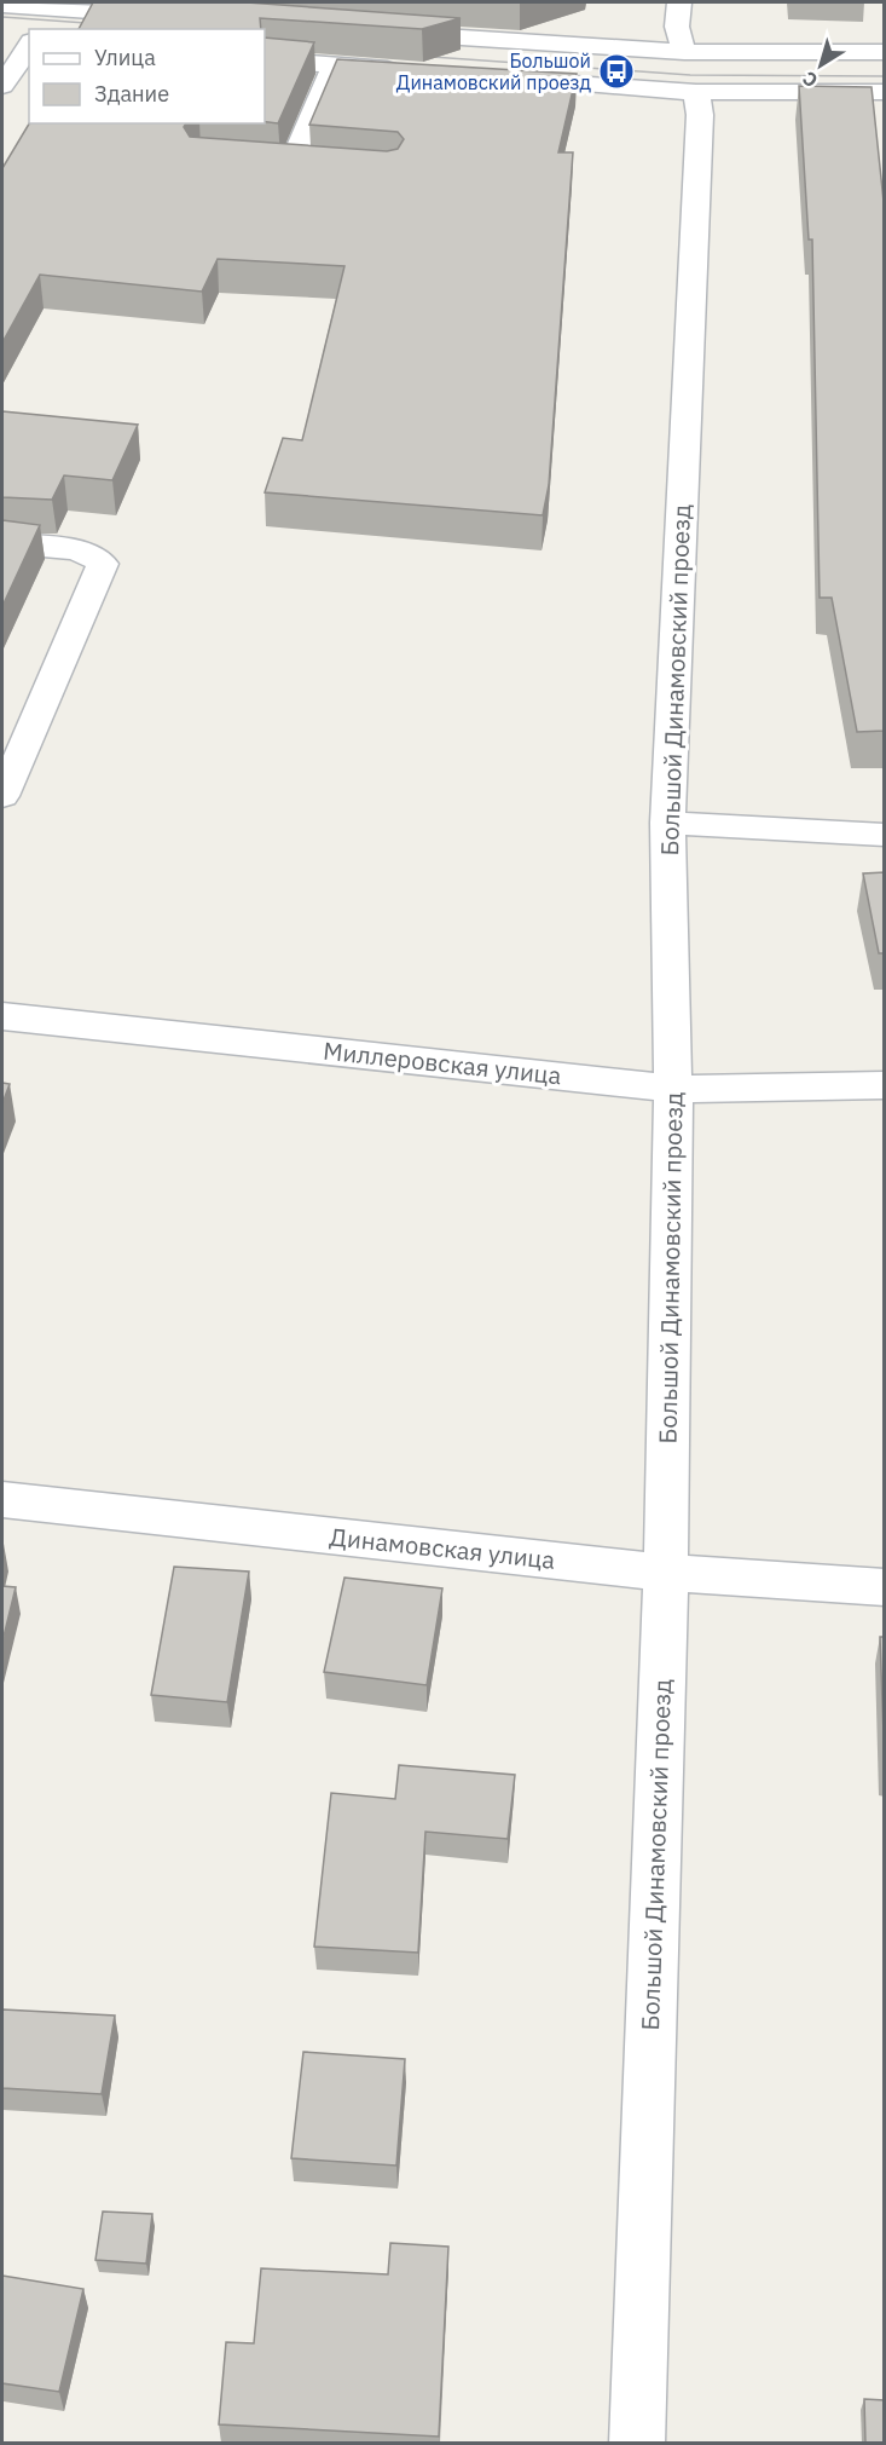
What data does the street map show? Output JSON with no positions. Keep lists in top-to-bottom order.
{
  "streets": {
    "street": ["Большой Динамовский проезд", "Миллеровская улица", "Динамовская улица"]
  },
  "crossings": [
    ["Большой Динамовский проезд", "Миллеровская улица"],
    ["Большой Динамовский проезд", "Динамовская улица"]
  ],
  "places": {
    "bus stop": ["Большой Динамовский проезд"]
  },
  "legend": ["Улица", "Здание"],
  "north": "bottom left"
}
